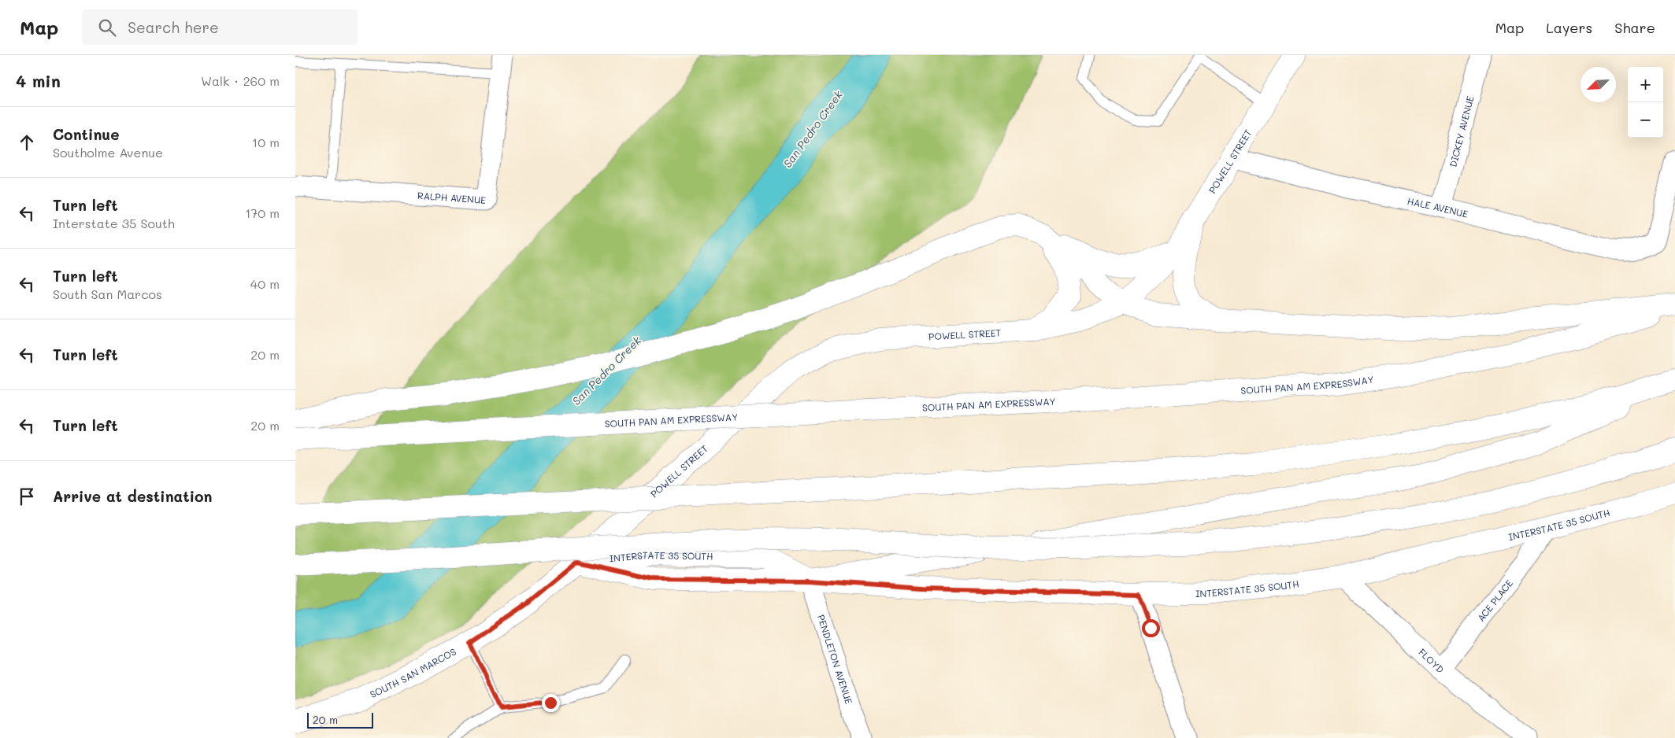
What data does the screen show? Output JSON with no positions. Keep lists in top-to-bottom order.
{
  "streets": {
    "main road": [
      "POWELL STREET",
      "SOUTH PAN AM EXPRESSWAY",
      "INTERSTATE 35 SOUTH",
      "SOUTH SAN MARCOS"
    ],
    "street": [
      "DICKEY AVENUE",
      "RALPH AVENUE",
      "HALE AVENUE",
      "ACE PLACE",
      "PENDLETON AVENUE",
      "FLOYD"
    ]
  },
  "crossings": [
    ["DICKEY AVENUE", "HALE AVENUE"],
    ["POWELL STREET", "HALE AVENUE"],
    ["POWELL STREET", "INTERSTATE 35 SOUTH"],
    ["POWELL STREET", "SOUTH SAN MARCOS"],
    ["INTERSTATE 35 SOUTH", "ACE PLACE"],
    ["INTERSTATE 35 SOUTH", "PENDLETON AVENUE"],
    ["INTERSTATE 35 SOUTH", "FLOYD"],
    ["INTERSTATE 35 SOUTH", "SOUTH SAN MARCOS"],
    ["ACE PLACE", "FLOYD"]
  ],
  "water": ["San Pedro Creek"],
  "scale_bar": "20 m",
  "north": "bottom left",
  "page": {
    "header": "Map",
    "search": "Search here",
    "nav": ["Map", "Layers", "Share"],
    "heading": ["4 min", "Walk · 260 m"],
    "map_buttons": ["+", "−"],
    "list": [
      ["Continue", "Southolme Avenue", "10 m"],
      ["Turn left", "Interstate 35 South", "170 m"],
      ["Turn left", "South San Marcos", "40 m"],
      ["Turn left", "20 m"],
      ["Turn left", "20 m"],
      "Arrive at destination"
    ],
    "scale": "20 m"
  }
}
